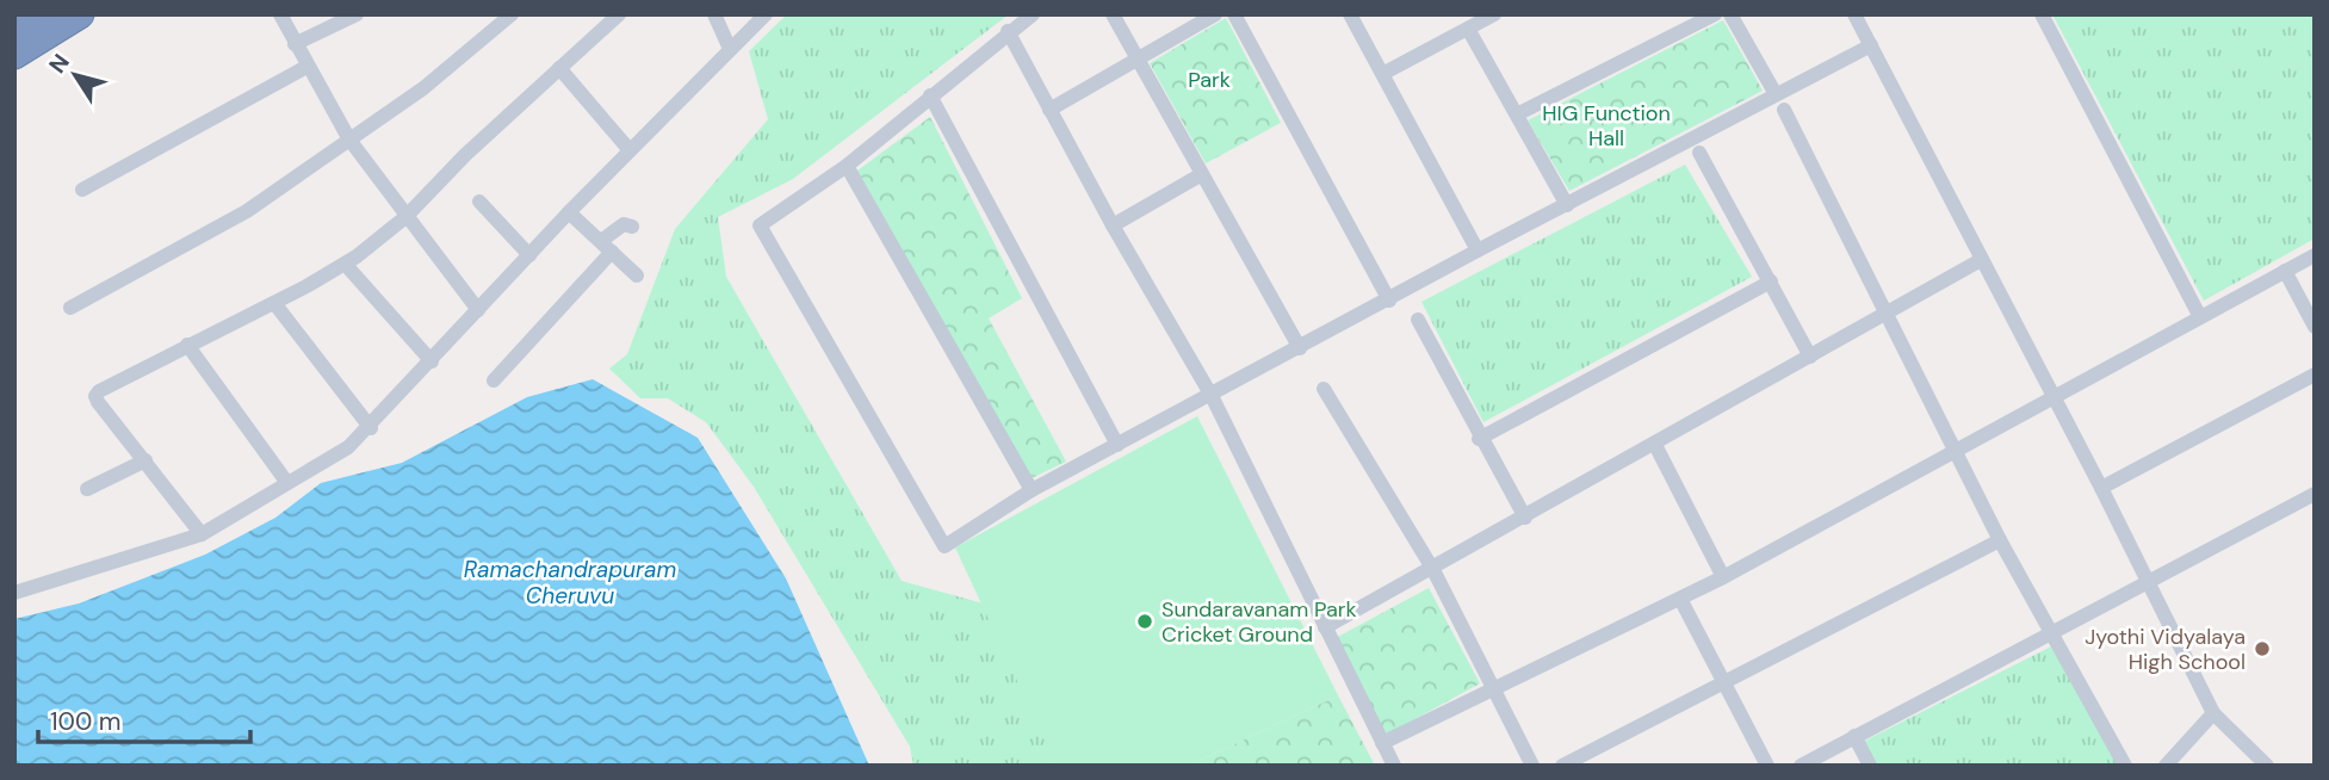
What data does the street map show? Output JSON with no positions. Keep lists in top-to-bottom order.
{
  "water": ["Ramachandrapuram Cheruvu"],
  "parks": ["Park", "HIG Function Hall"],
  "places": ["Sundaravanam Park Cricket Ground", "Jyothi Vidyalaya High School"],
  "scale_bar": "100 m",
  "north": "top left"
}
